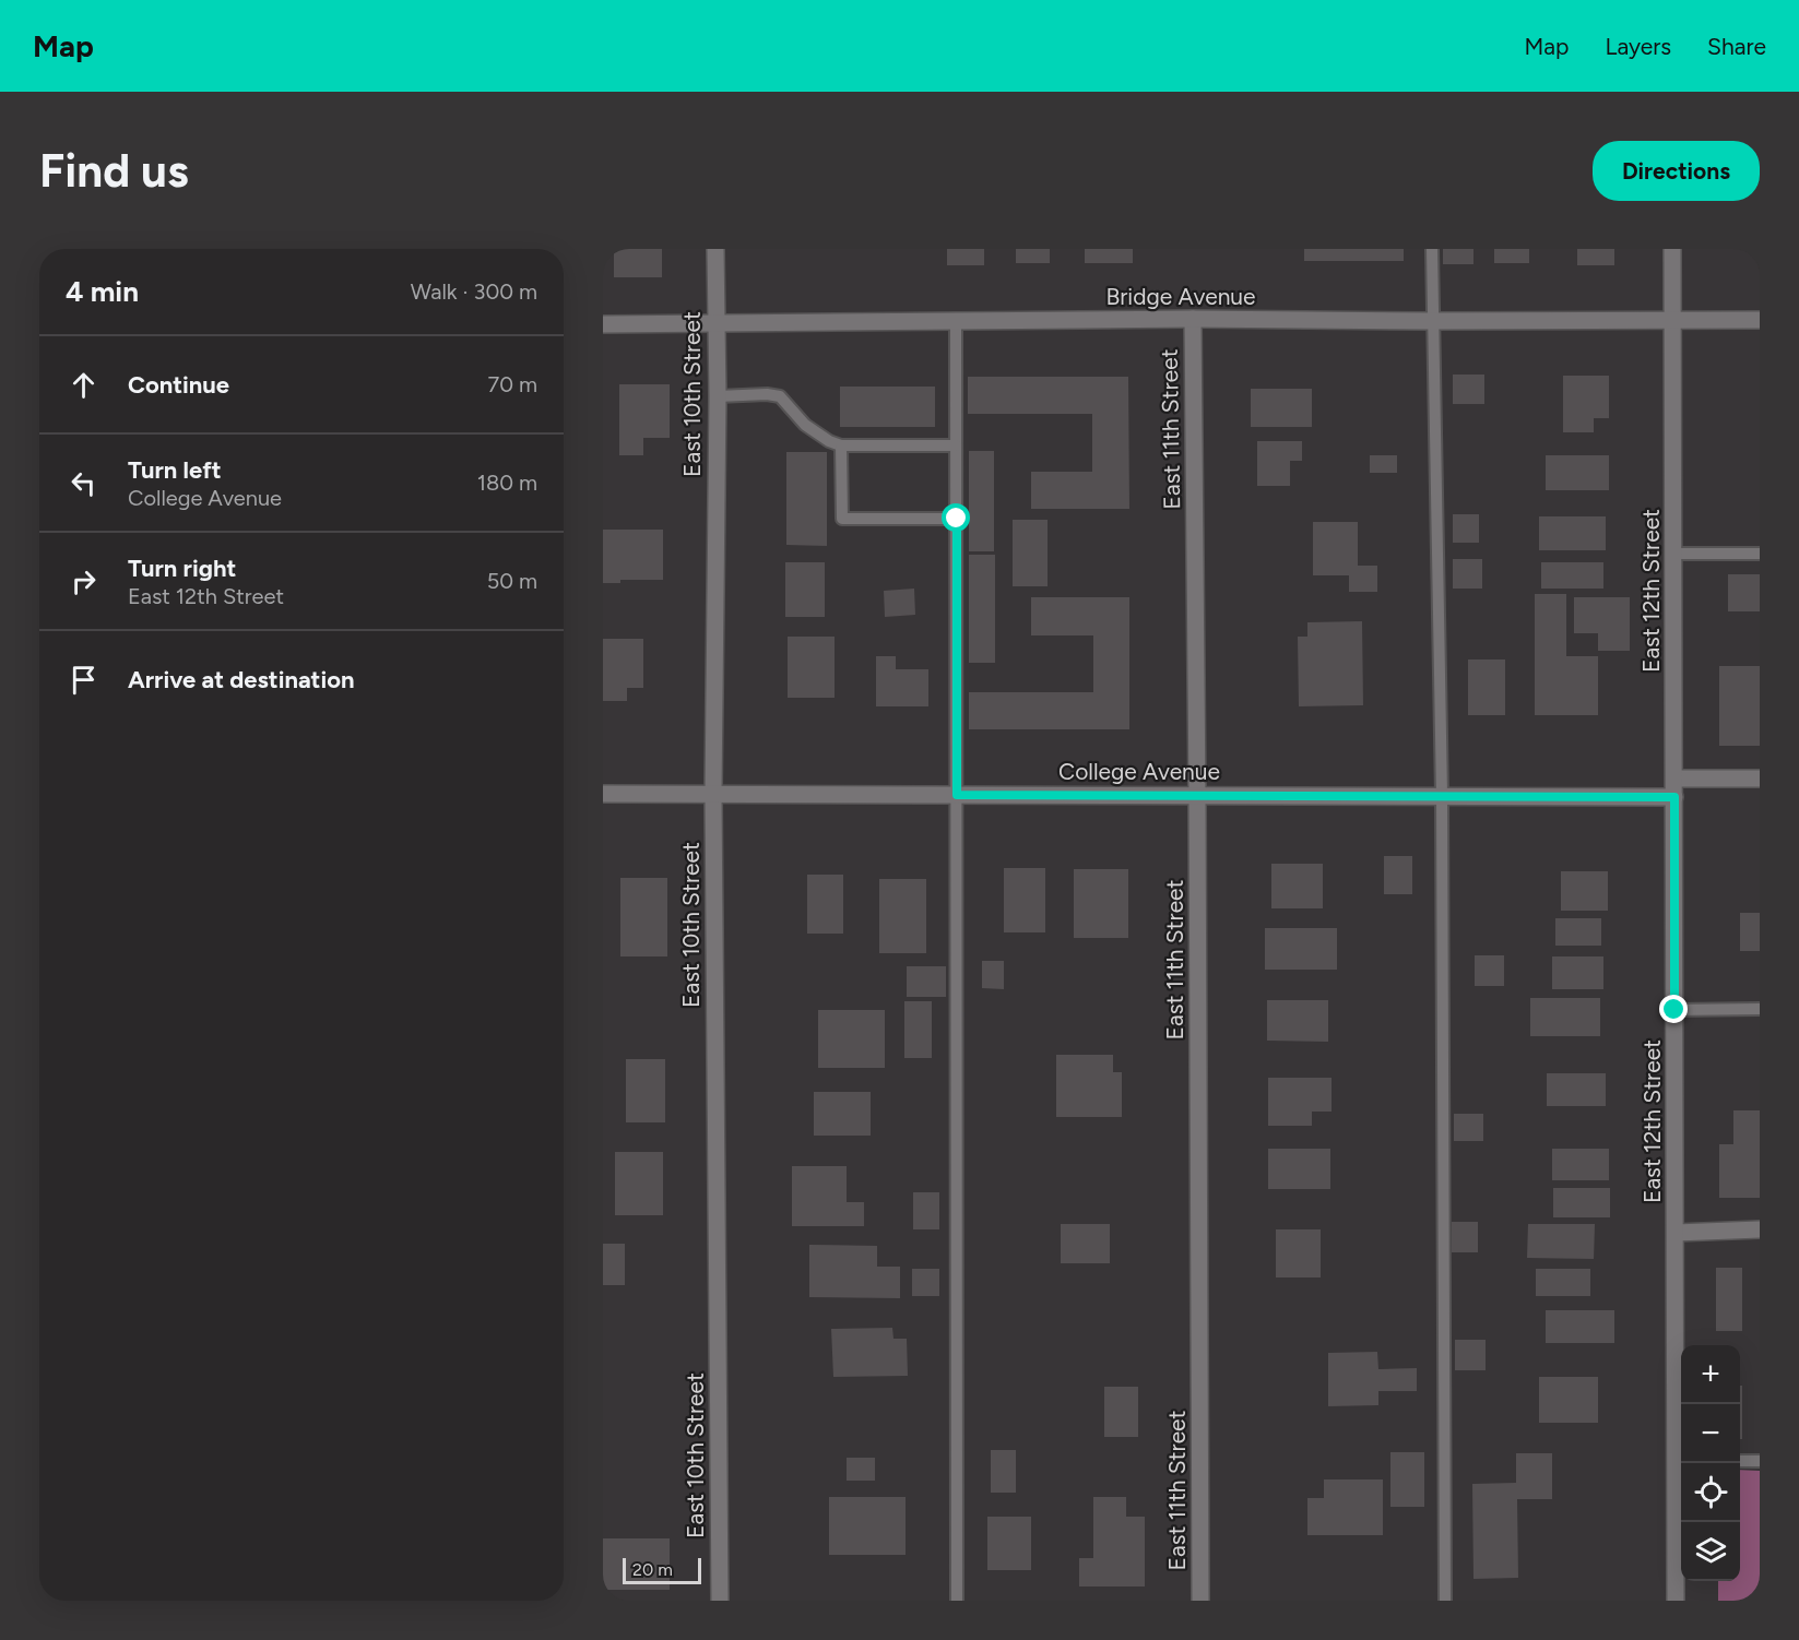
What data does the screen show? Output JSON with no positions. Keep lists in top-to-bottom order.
{
  "streets": {
    "street": [
      "Bridge Avenue",
      "East 10th Street",
      "East 11th Street",
      "East 12th Street",
      "College Avenue"
    ]
  },
  "crossings": [
    ["Bridge Avenue", "East 10th Street"],
    ["Bridge Avenue", "East 11th Street"],
    ["Bridge Avenue", "East 12th Street"],
    ["East 10th Street", "College Avenue"],
    ["East 11th Street", "College Avenue"],
    ["East 12th Street", "College Avenue"]
  ],
  "scale_bar": "20 m",
  "page": {
    "header": "Map",
    "nav": ["Map", "Layers", "Share"],
    "buttons": "Directions",
    "title": "Find us",
    "heading": ["4 min", "Walk · 300 m"],
    "list": [
      ["Continue", "70 m"],
      ["Turn left", "College Avenue", "180 m"],
      ["Turn right", "East 12th Street", "50 m"],
      "Arrive at destination"
    ],
    "map_buttons": ["+", "−"],
    "scale": "20 m"
  }
}
